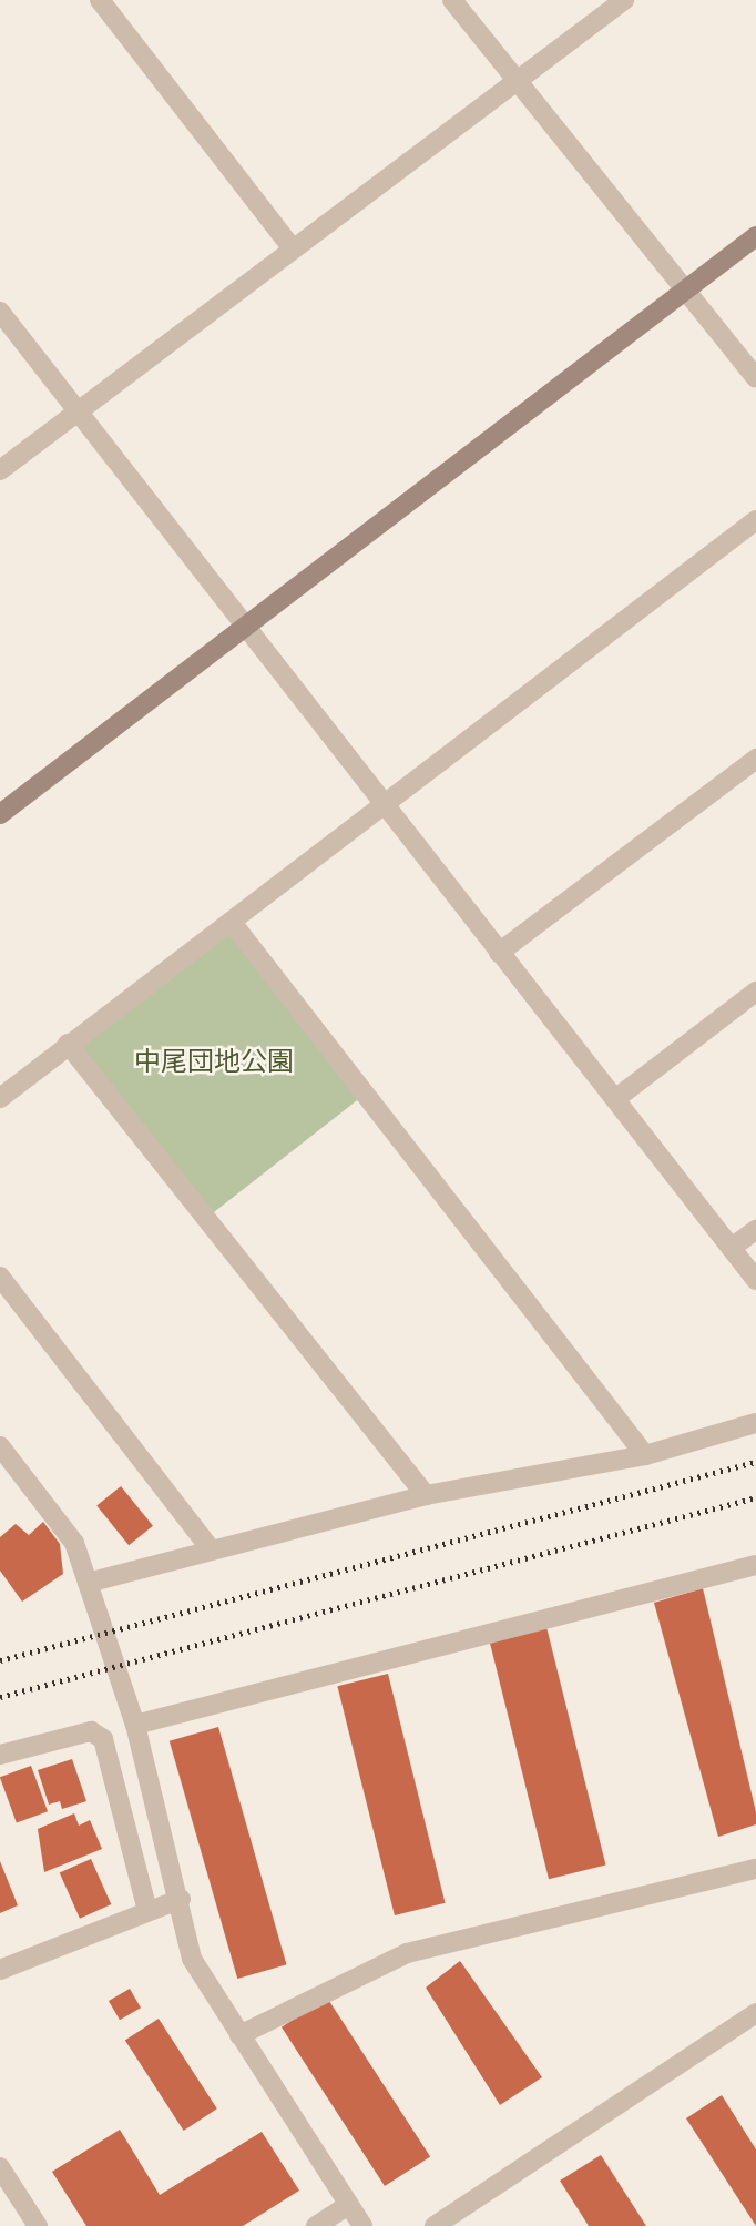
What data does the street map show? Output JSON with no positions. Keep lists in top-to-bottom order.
{
  "parks": ["中尾団地公園"]
}
